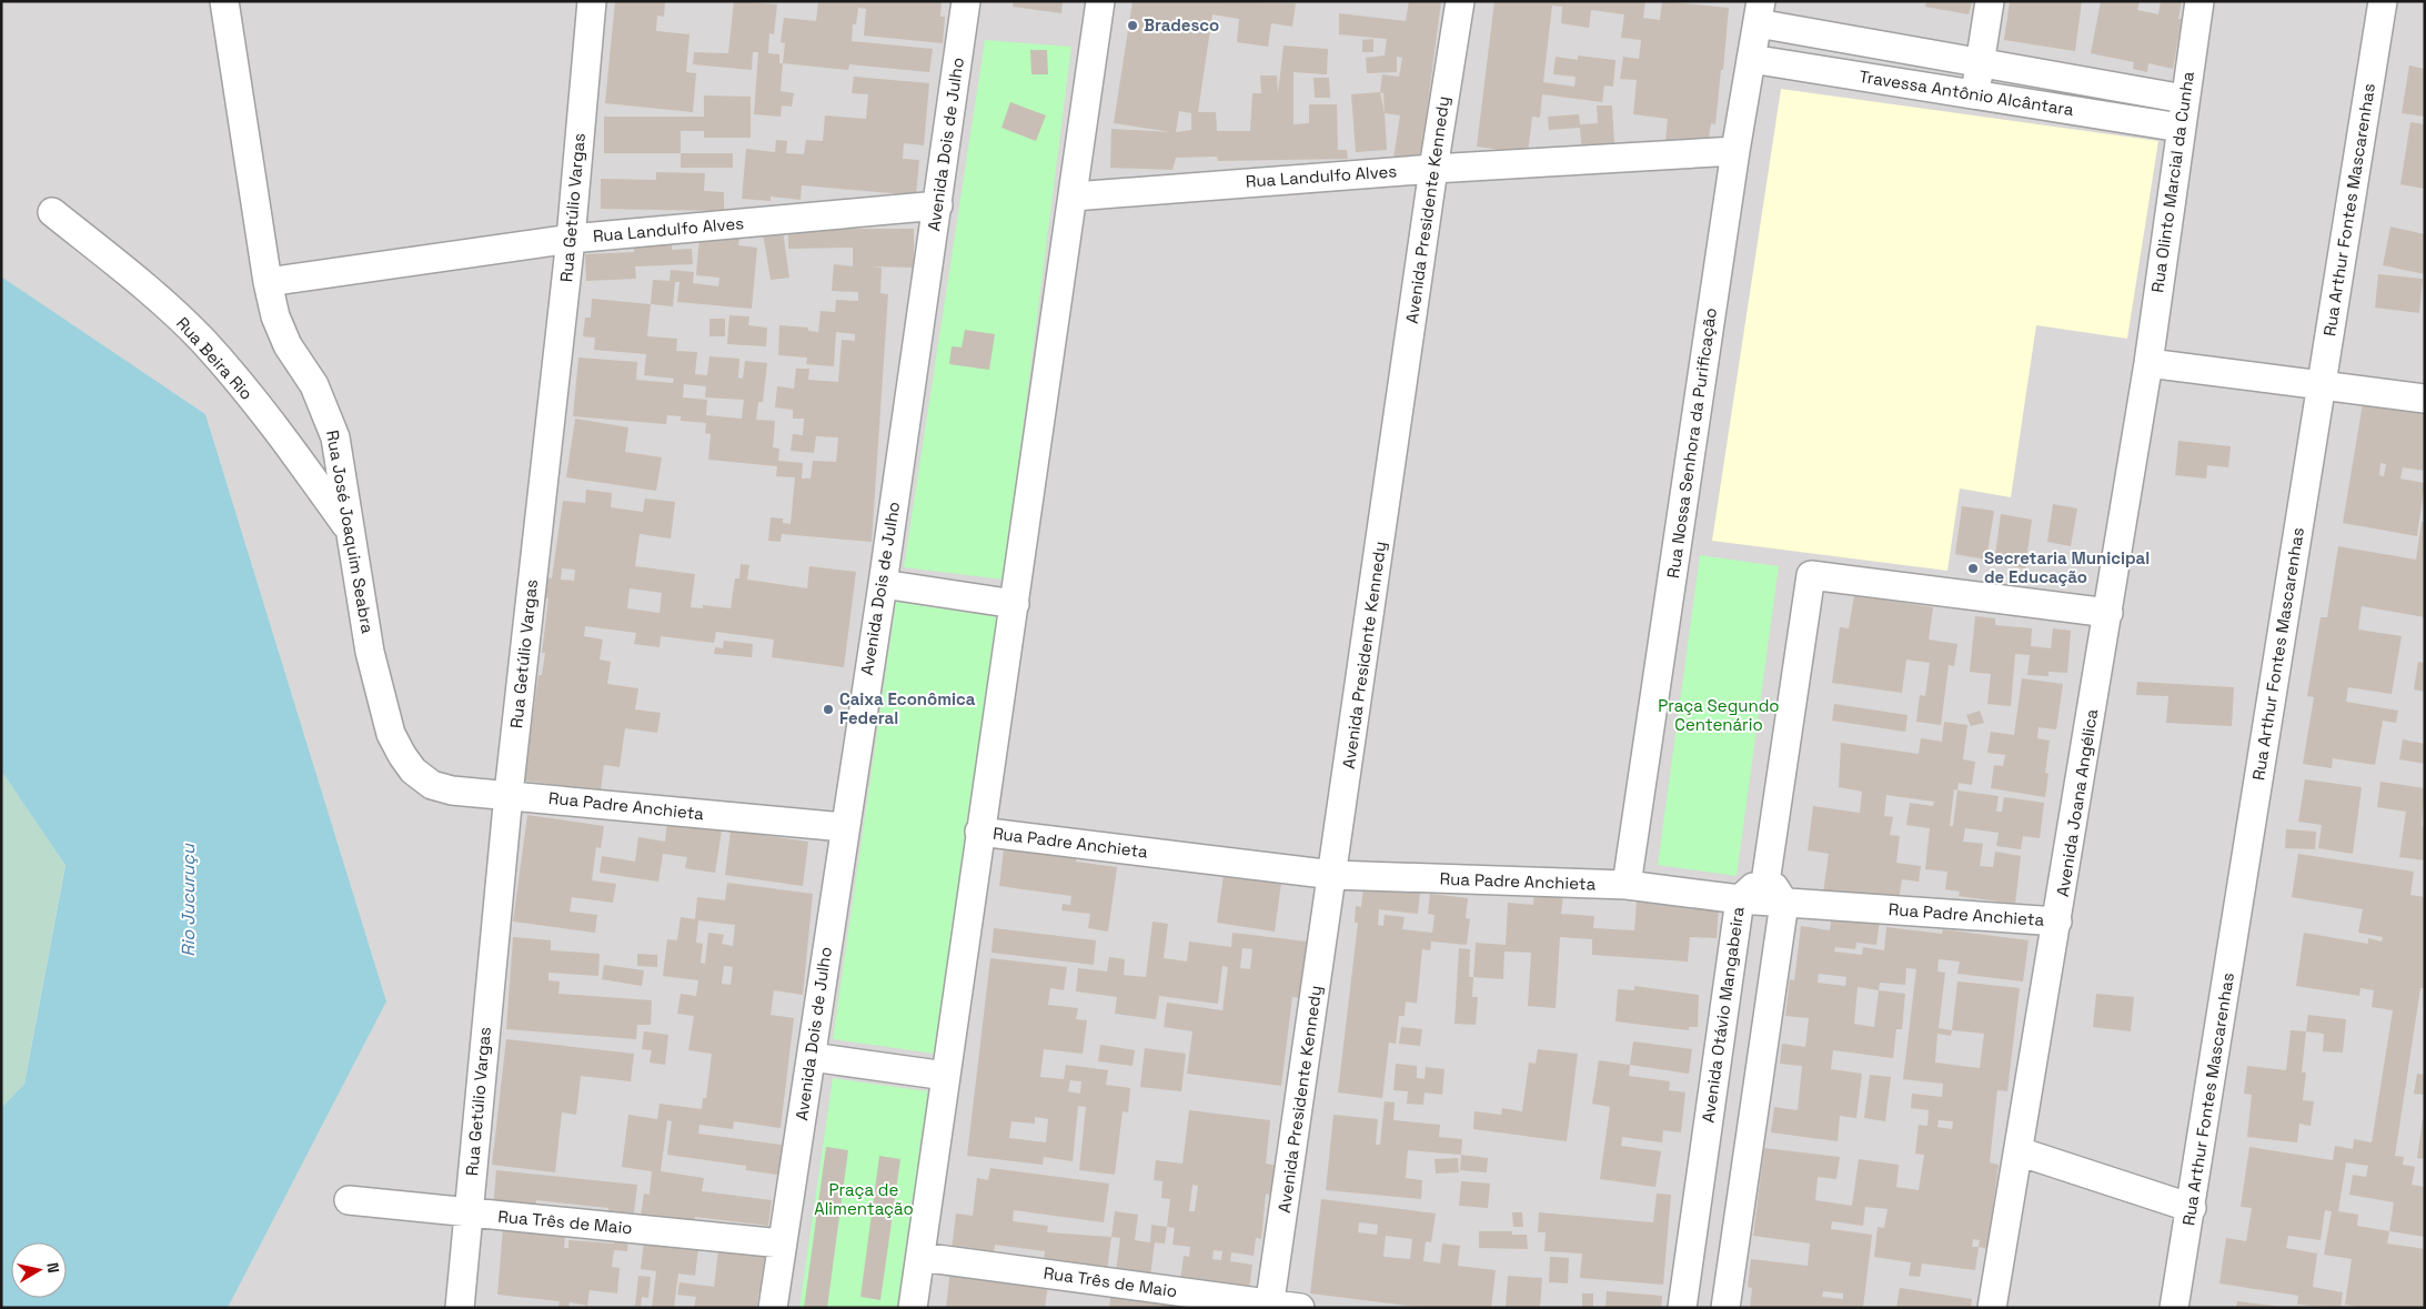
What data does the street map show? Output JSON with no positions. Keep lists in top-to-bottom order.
{
  "streets": {
    "street": [
      "Travessa Antônio Alcântara",
      "Avenida Dois de Julho",
      "Rua Landulfo Alves",
      "Rua Olinto Marcial da Cunha",
      "Rua Getúlio Vargas",
      "Avenida Presidente Kennedy",
      "Rua Arthur Fontes Mascarenhas",
      "Rua Beira Rio",
      "Rua Nossa Senhora da Purificação",
      "Rua José Joaquim Seabra",
      "Avenida Joana Angélica",
      "Rua Padre Anchieta",
      "Avenida Otávio Mangabeira",
      "Rua Três de Maio"
    ]
  },
  "crossings": [
    ["Travessa Antônio Alcântara", "Rua Olinto Marcial da Cunha"],
    ["Travessa Antônio Alcântara", "Rua Nossa Senhora da Purificação"],
    ["Avenida Dois de Julho", "Rua Landulfo Alves"],
    ["Avenida Dois de Julho", "Rua Padre Anchieta"],
    ["Avenida Dois de Julho", "Rua Três de Maio"],
    ["Rua Landulfo Alves", "Rua Getúlio Vargas"],
    ["Rua Landulfo Alves", "Avenida Presidente Kennedy"],
    ["Rua Landulfo Alves", "Rua Nossa Senhora da Purificação"],
    ["Rua Landulfo Alves", "Rua José Joaquim Seabra"],
    ["Rua Olinto Marcial da Cunha", "Avenida Joana Angélica"],
    ["Rua Getúlio Vargas", "Rua José Joaquim Seabra"],
    ["Rua Getúlio Vargas", "Rua Padre Anchieta"],
    ["Rua Getúlio Vargas", "Rua Três de Maio"],
    ["Avenida Presidente Kennedy", "Rua Padre Anchieta"],
    ["Avenida Presidente Kennedy", "Rua Três de Maio"],
    ["Rua Beira Rio", "Rua José Joaquim Seabra"],
    ["Rua Nossa Senhora da Purificação", "Rua Padre Anchieta"],
    ["Rua José Joaquim Seabra", "Rua Padre Anchieta"],
    ["Avenida Joana Angélica", "Rua Padre Anchieta"],
    ["Rua Padre Anchieta", "Avenida Otávio Mangabeira"]
  ],
  "water": ["Rio Jucuruçu"],
  "parks": ["Praça Segundo Centenário", "Praça de Alimentação"],
  "places": ["Bradesco", "Secretaria Municipal de Educação", "Caixa Econômica Federal"],
  "north": "right"
}
